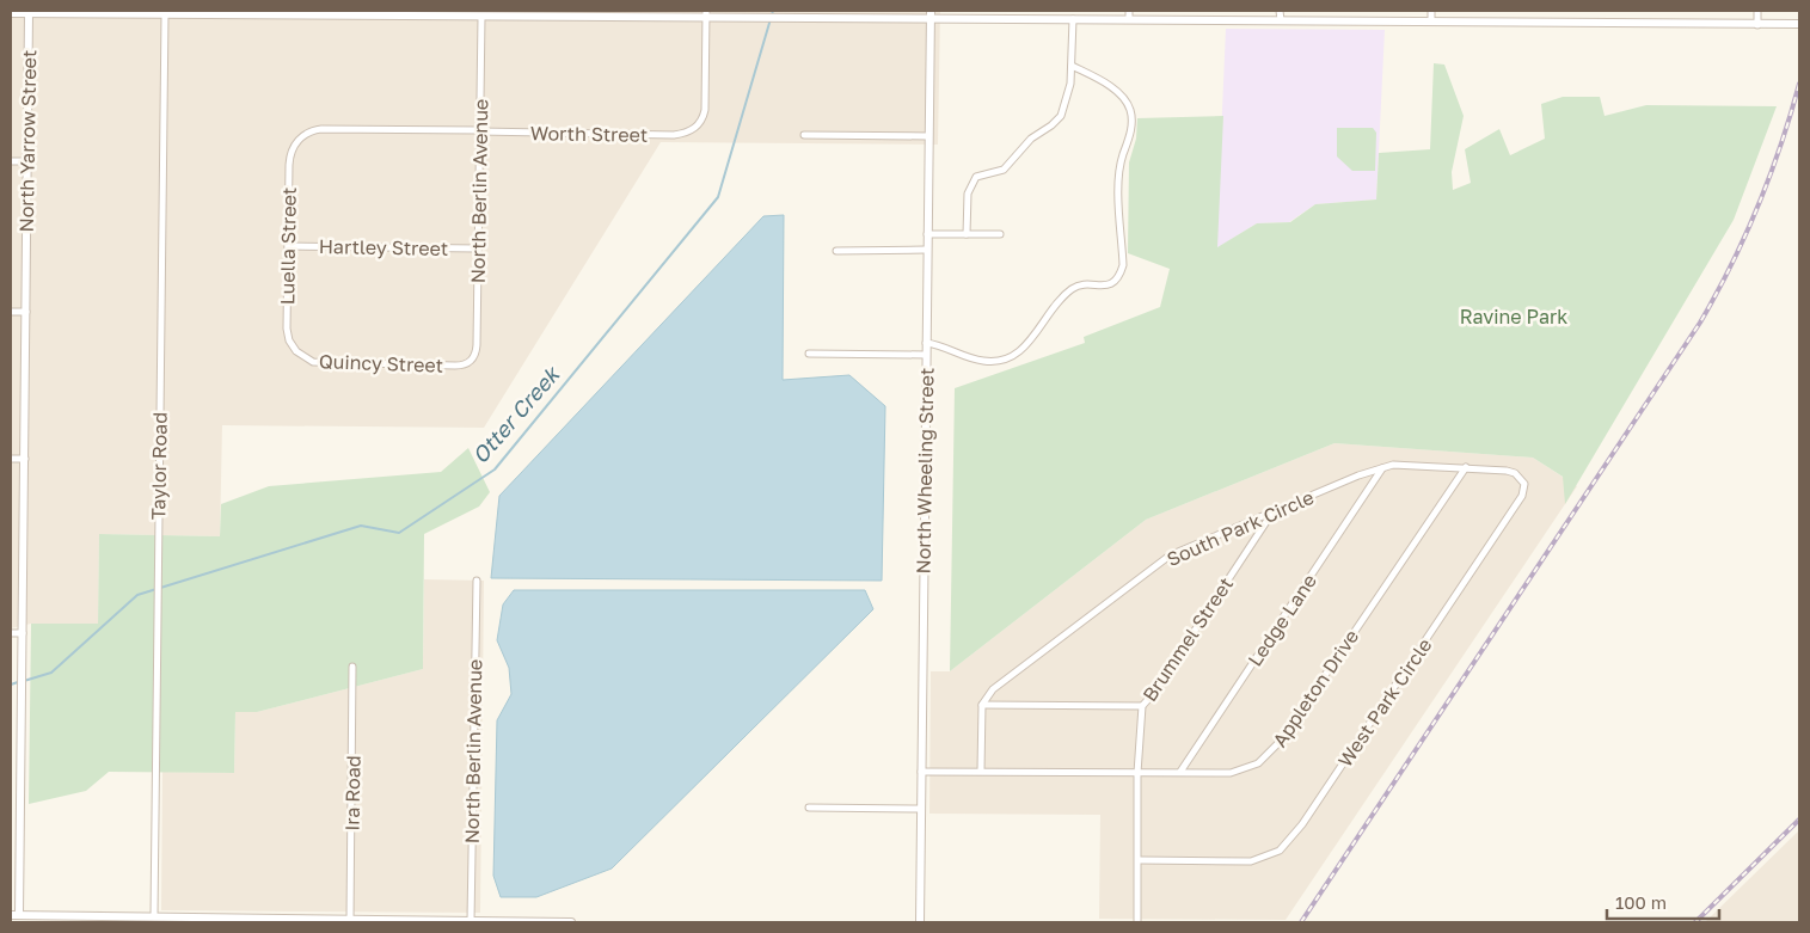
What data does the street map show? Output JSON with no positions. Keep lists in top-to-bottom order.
{
  "streets": {
    "street": [
      "Worth Street",
      "North Yarrow Street",
      "North Berlin Avenue",
      "Luella Street",
      "Hartley Street",
      "Quincy Street",
      "Taylor Road",
      "North Wheeling Street",
      "South Park Circle",
      "Ledge Lane",
      "Brummel Street",
      "Appleton Drive",
      "West Park Circle",
      "Ira Road"
    ]
  },
  "crossings": [
    ["Worth Street", "North Berlin Avenue"],
    ["Worth Street", "Luella Street"],
    ["North Berlin Avenue", "Hartley Street"],
    ["North Berlin Avenue", "Quincy Street"],
    ["Luella Street", "Hartley Street"],
    ["Luella Street", "Quincy Street"],
    ["North Wheeling Street", "Appleton Drive"],
    ["South Park Circle", "Ledge Lane"],
    ["South Park Circle", "Brummel Street"],
    ["South Park Circle", "Appleton Drive"],
    ["South Park Circle", "West Park Circle"],
    ["Ledge Lane", "Appleton Drive"],
    ["Brummel Street", "Appleton Drive"],
    ["Brummel Street", "West Park Circle"],
    ["Appleton Drive", "West Park Circle"]
  ],
  "water": ["Otter Creek"],
  "parks": ["Ravine Park"],
  "scale_bar": "100 m"
}
